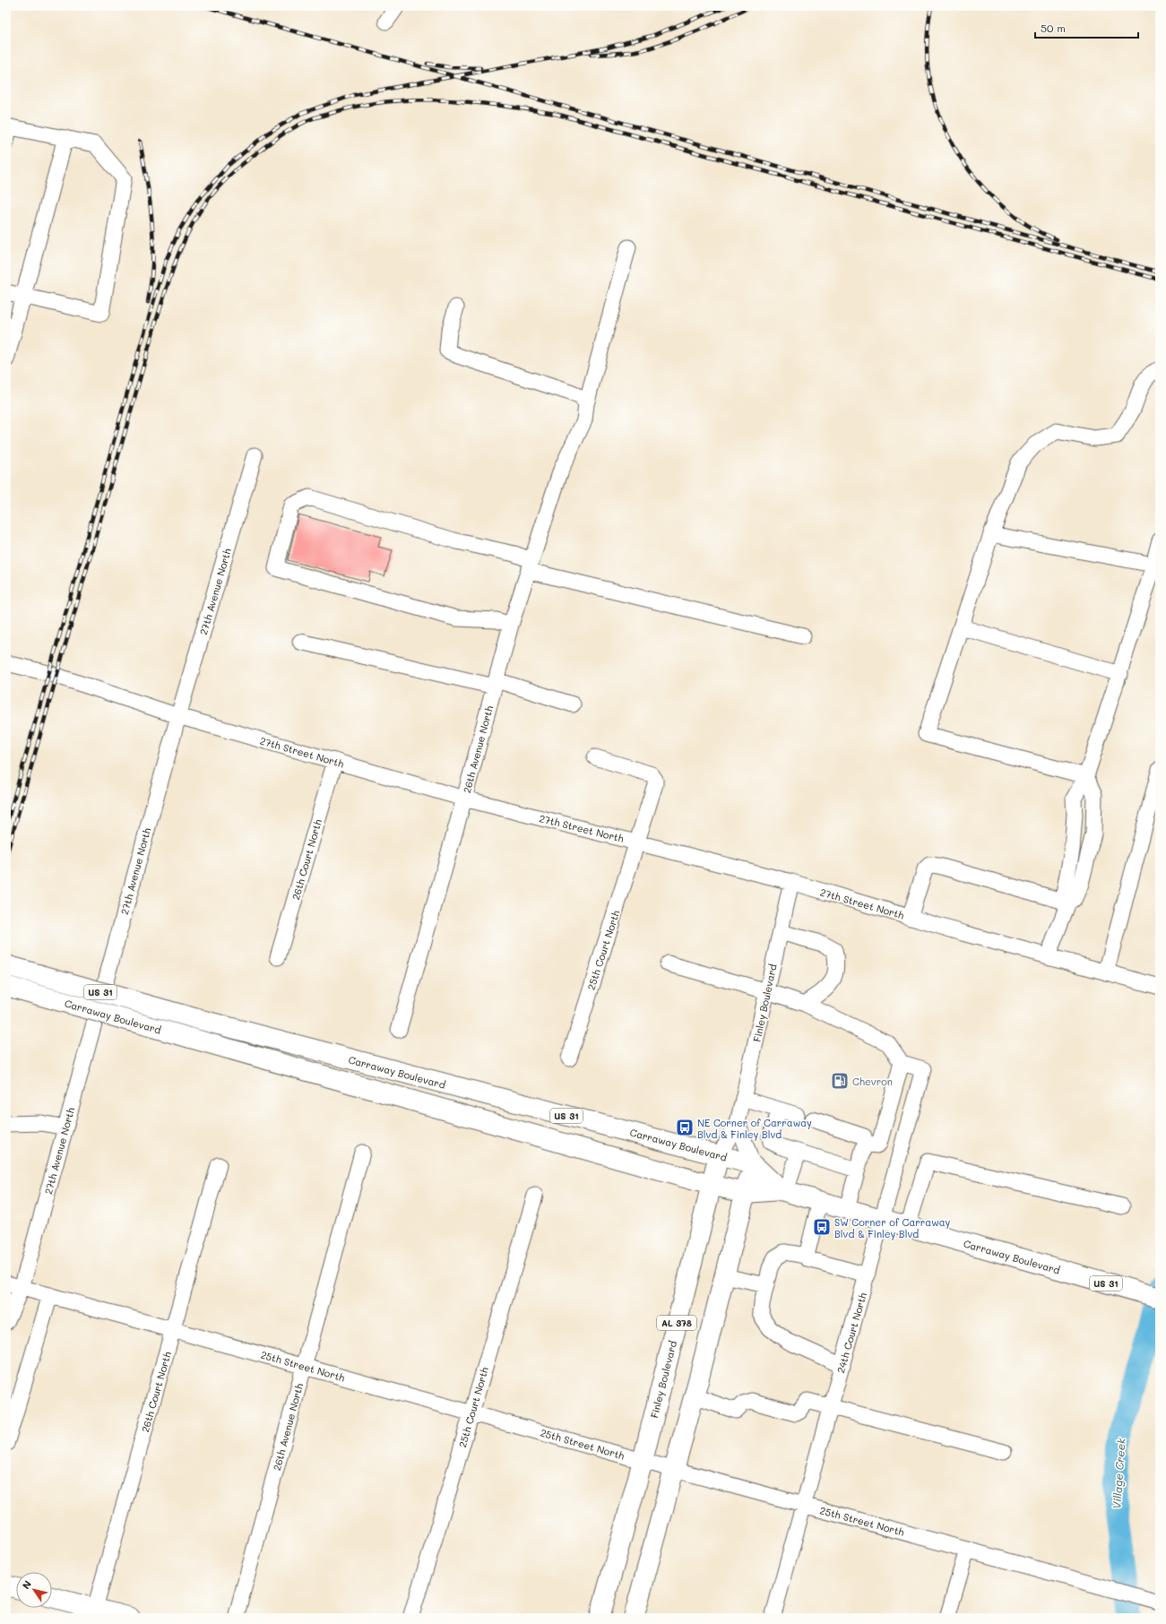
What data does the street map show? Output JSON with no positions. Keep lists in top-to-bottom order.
{
  "streets": {
    "main road": [
      "US 31",
      "Finley Boulevard",
      "Carraway Boulevard",
      "AL 378"
    ],
    "street": [
      "27th Avenue North",
      "26th Avenue North",
      "27th Street North",
      "26th Court North",
      "25th Court North",
      "24th Court North",
      "25th Street North"
    ]
  },
  "crossings": [
    ["27th Avenue North", "27th Street North"],
    ["27th Avenue North", "25th Street North"],
    ["26th Avenue North", "27th Street North"],
    ["26th Avenue North", "25th Street North"],
    ["27th Street North", "26th Court North"],
    ["27th Street North", "25th Court North"],
    ["27th Street North", "Finley Boulevard"],
    ["26th Court North", "25th Street North"],
    ["25th Court North", "25th Street North"],
    ["Finley Boulevard", "Carraway Boulevard"],
    ["Finley Boulevard", "25th Street North"],
    ["Carraway Boulevard", "AL 378"],
    ["Carraway Boulevard", "24th Court North"],
    ["AL 378", "25th Street North"],
    ["24th Court North", "25th Street North"]
  ],
  "water": ["Village Creek"],
  "places": {
    "fuel station": ["Chevron"],
    "bus stop": ["NE Corner of Carraway Blvd & Finley Blvd", "SW Corner of Carraway Blvd & Finley Blvd"]
  },
  "scale_bar": "50 m",
  "north": "top left"
}
